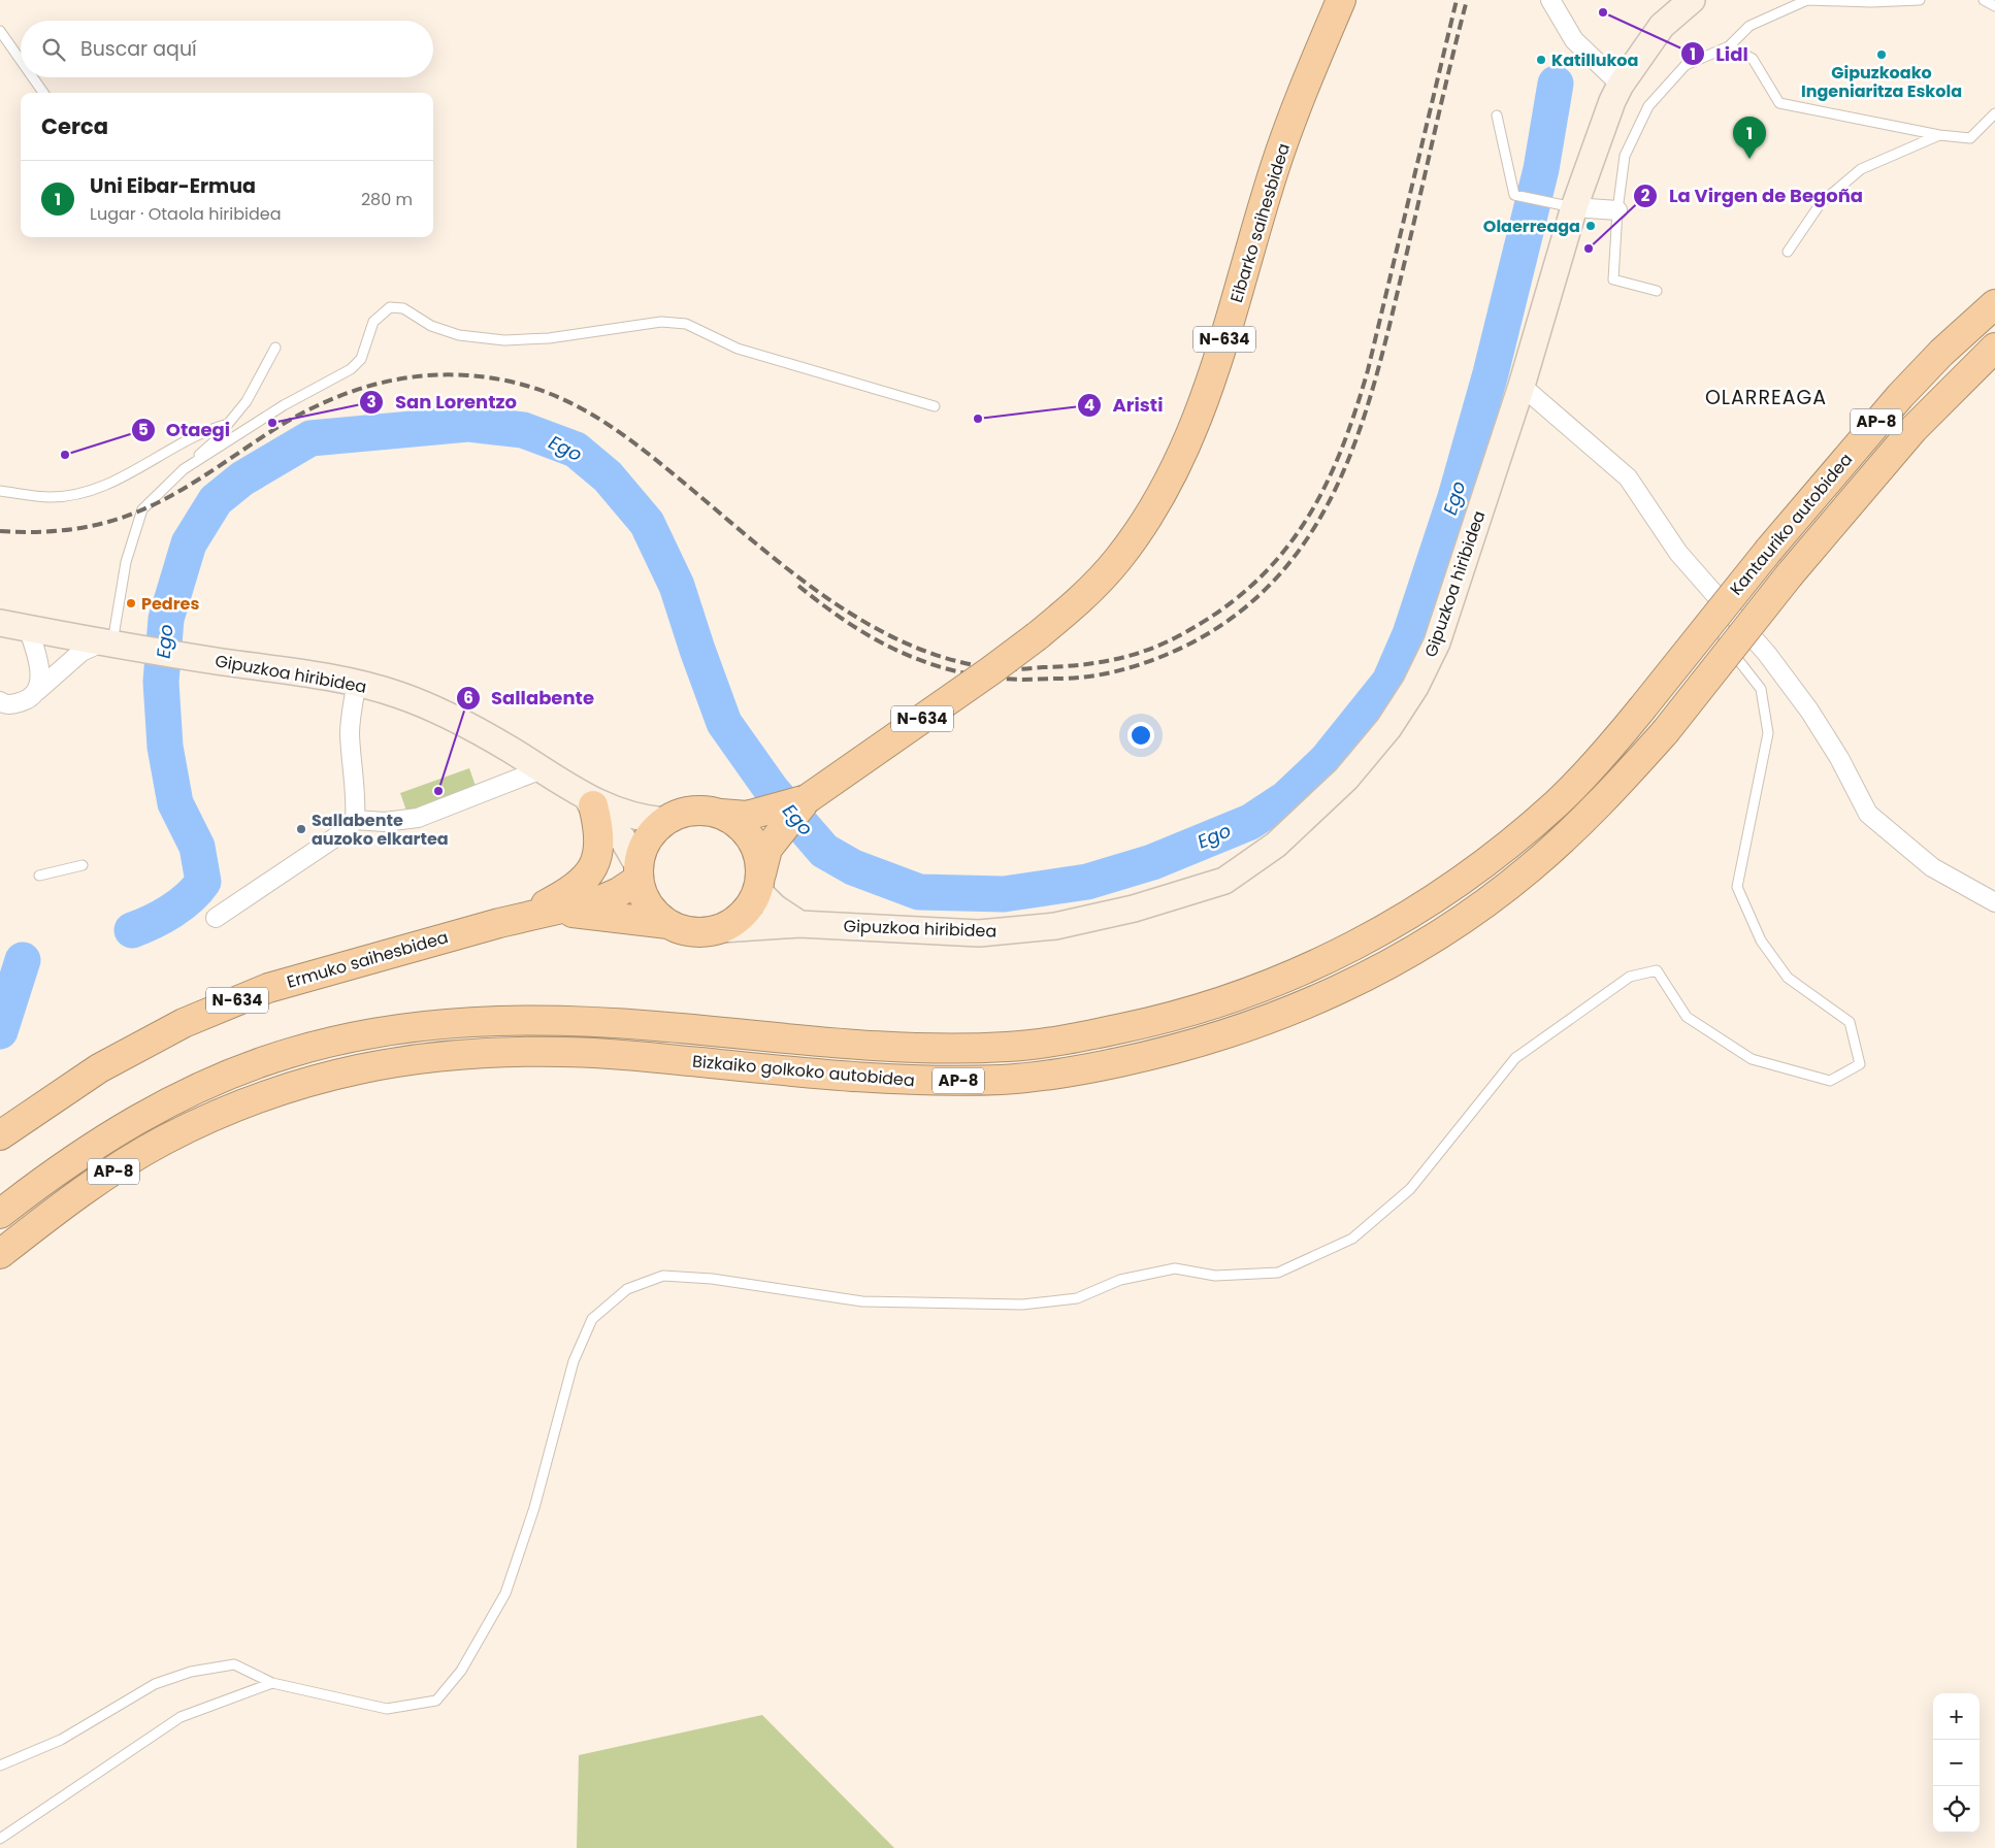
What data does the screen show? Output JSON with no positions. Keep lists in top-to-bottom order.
{
  "streets": {
    "highway": [
      "Eibarko saihesbidea",
      "N-634",
      "AP-8",
      "Kantauriko autobidea",
      "Ermuko saihesbidea",
      "Bizkaiko golkoko autobidea"
    ],
    "street": ["Gipuzkoa hiribidea"]
  },
  "crossings": [
    ["Eibarko saihesbidea", "Gipuzkoa hiribidea"],
    ["Kantauriko autobidea", "Bizkaiko golkoko autobidea"]
  ],
  "districts": ["OLARREAGA"],
  "water": ["Ego"],
  "places": [
    "Lidl",
    "Gipuzkoako Ingeniaritza Eskola",
    "Katillukoa",
    "Olaerreaga",
    "La Virgen de Begoña",
    "Aristi",
    "San Lorentzo",
    "Otaegi",
    "Pedres",
    "Sallabente",
    "Sallabente auzoko elkartea"
  ],
  "page": {
    "search": "Buscar aquí",
    "heading": "Cerca",
    "pins": "1",
    "list": [
      {
        "mark": "1",
        "name": "Uni Eibar-Ermua",
        "note": "Lugar · Otaola hiribidea",
        "value": "280 m"
      }
    ],
    "map_buttons": ["+", "−"]
  }
}
